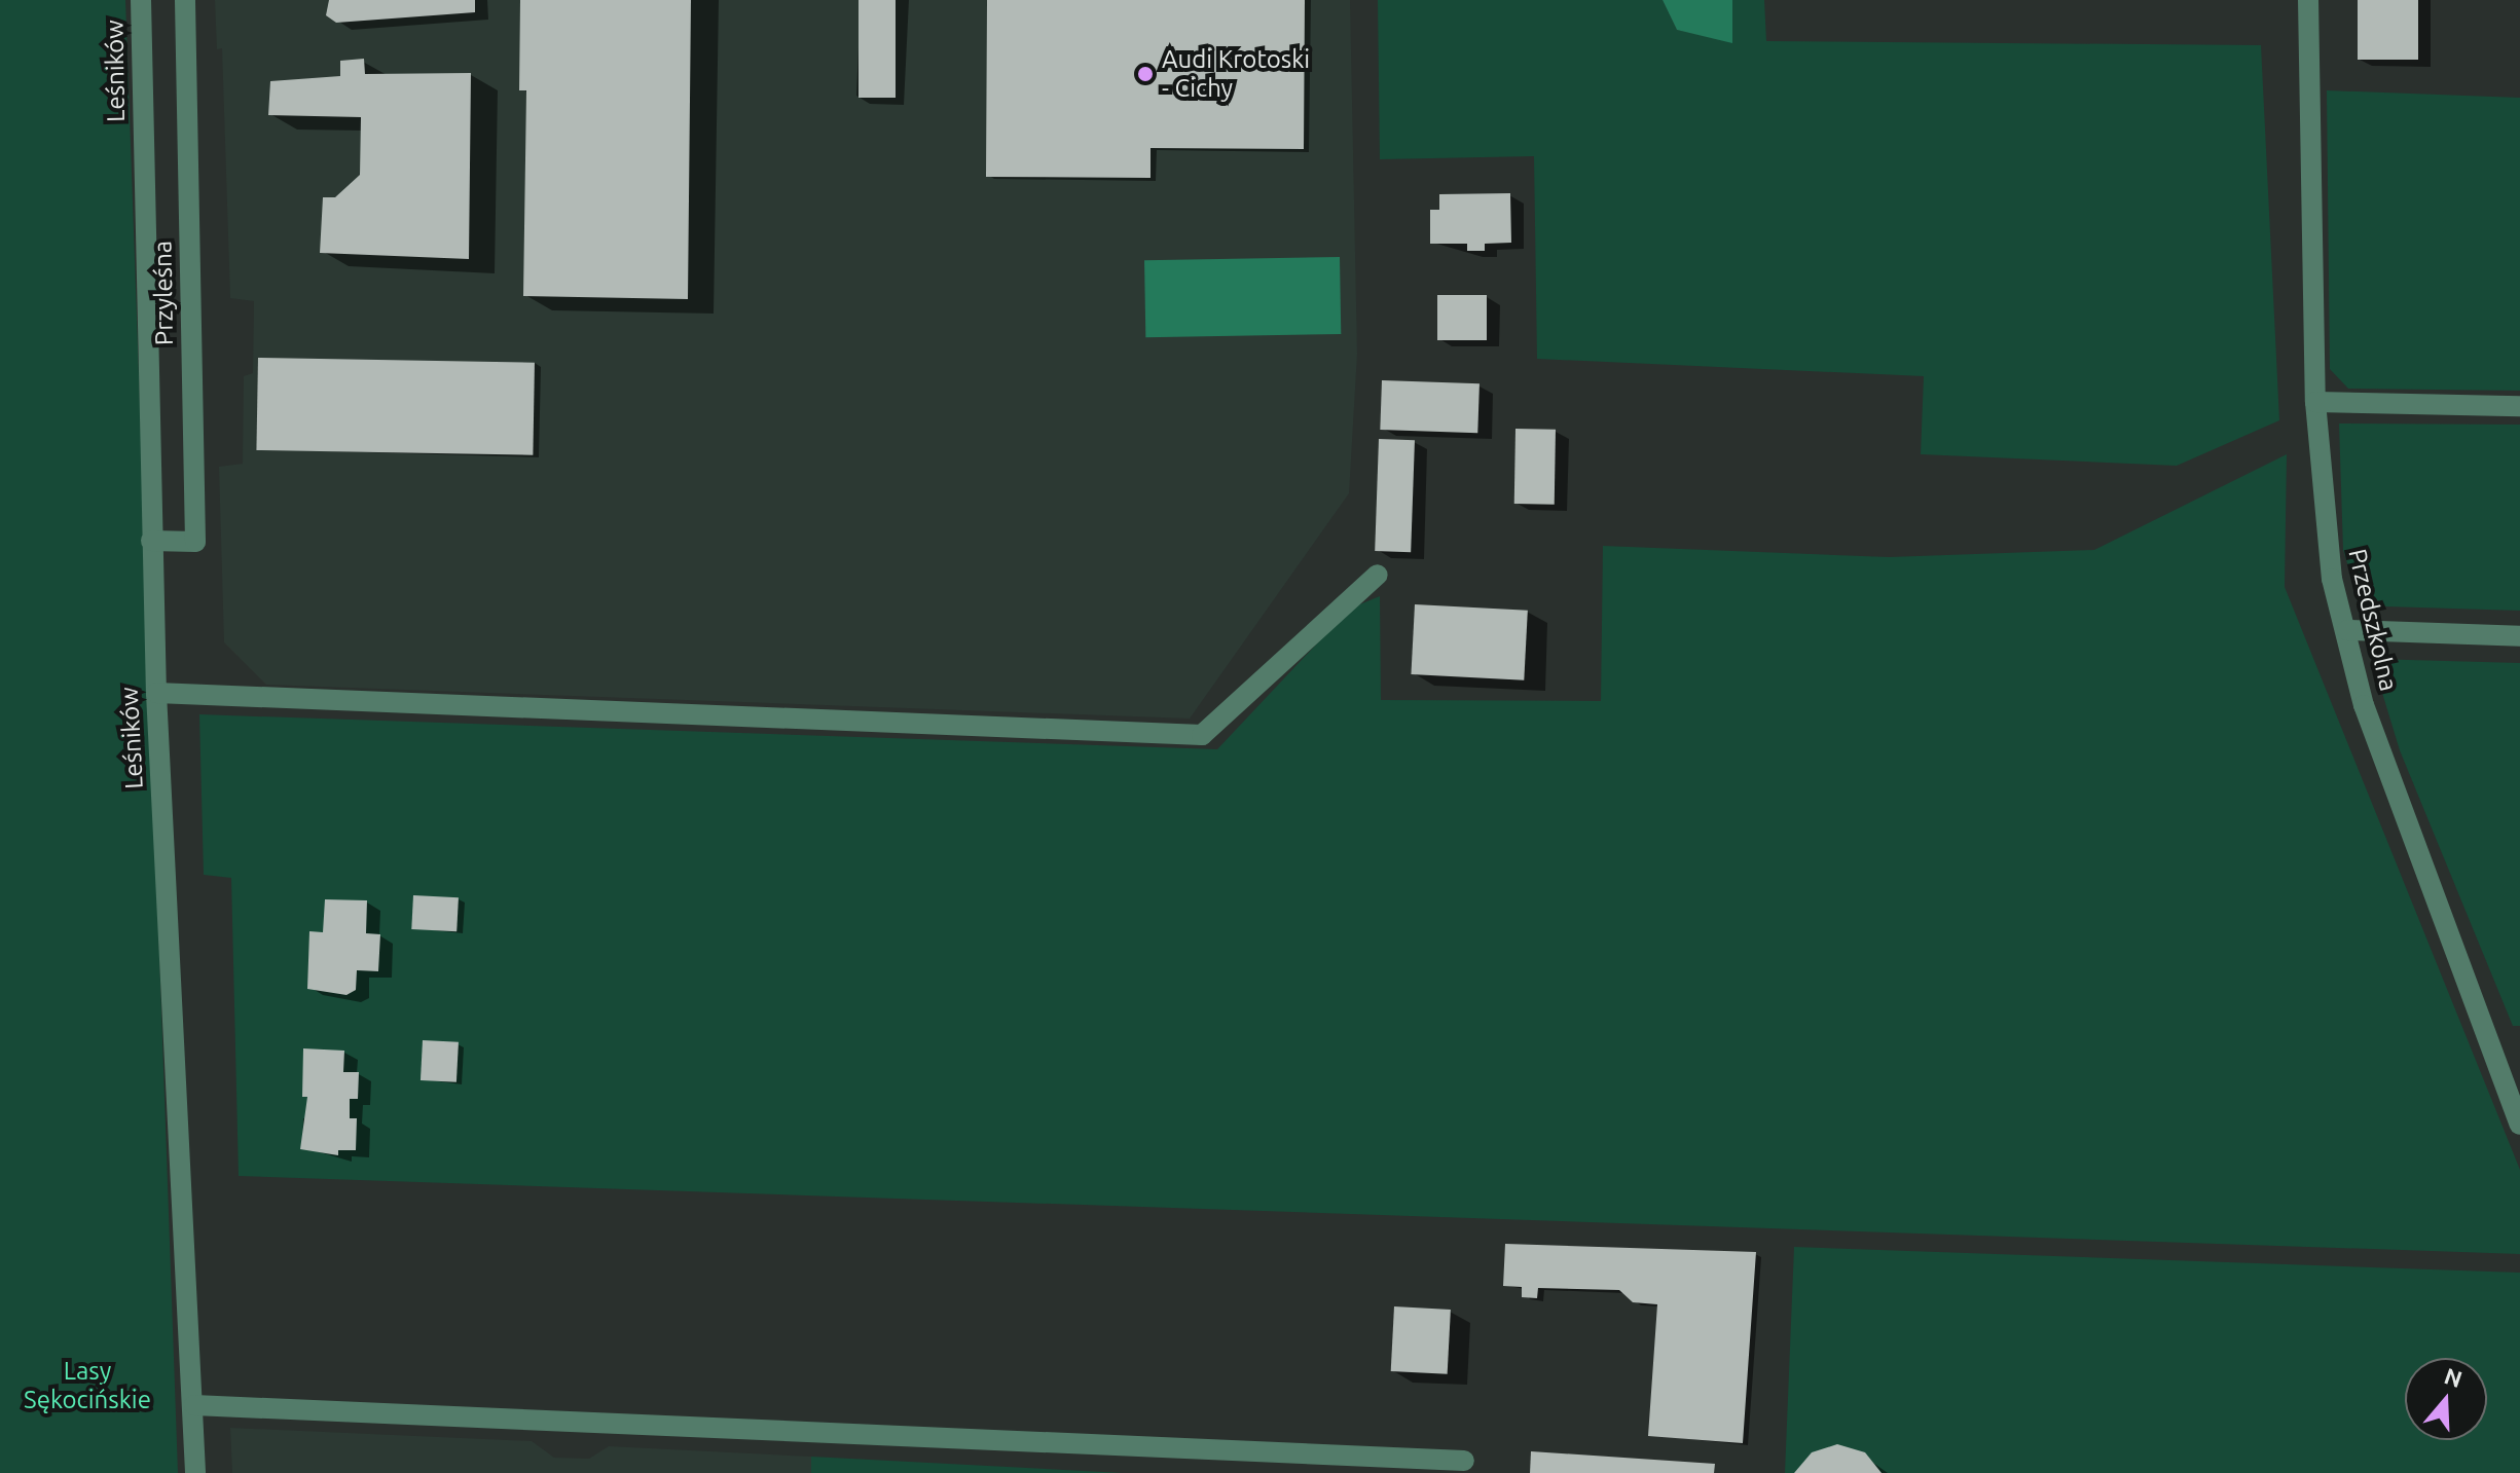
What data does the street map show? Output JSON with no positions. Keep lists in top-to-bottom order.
{
  "streets": {
    "street": ["Leśników", "Przyleśna", "Przedszkolna"]
  },
  "crossings": [
    ["Leśników", "Przyleśna"]
  ],
  "parks": ["Lasy Sękocińskie"],
  "places": ["Audi Krotoski - Cichy"],
  "north": "top"
}
